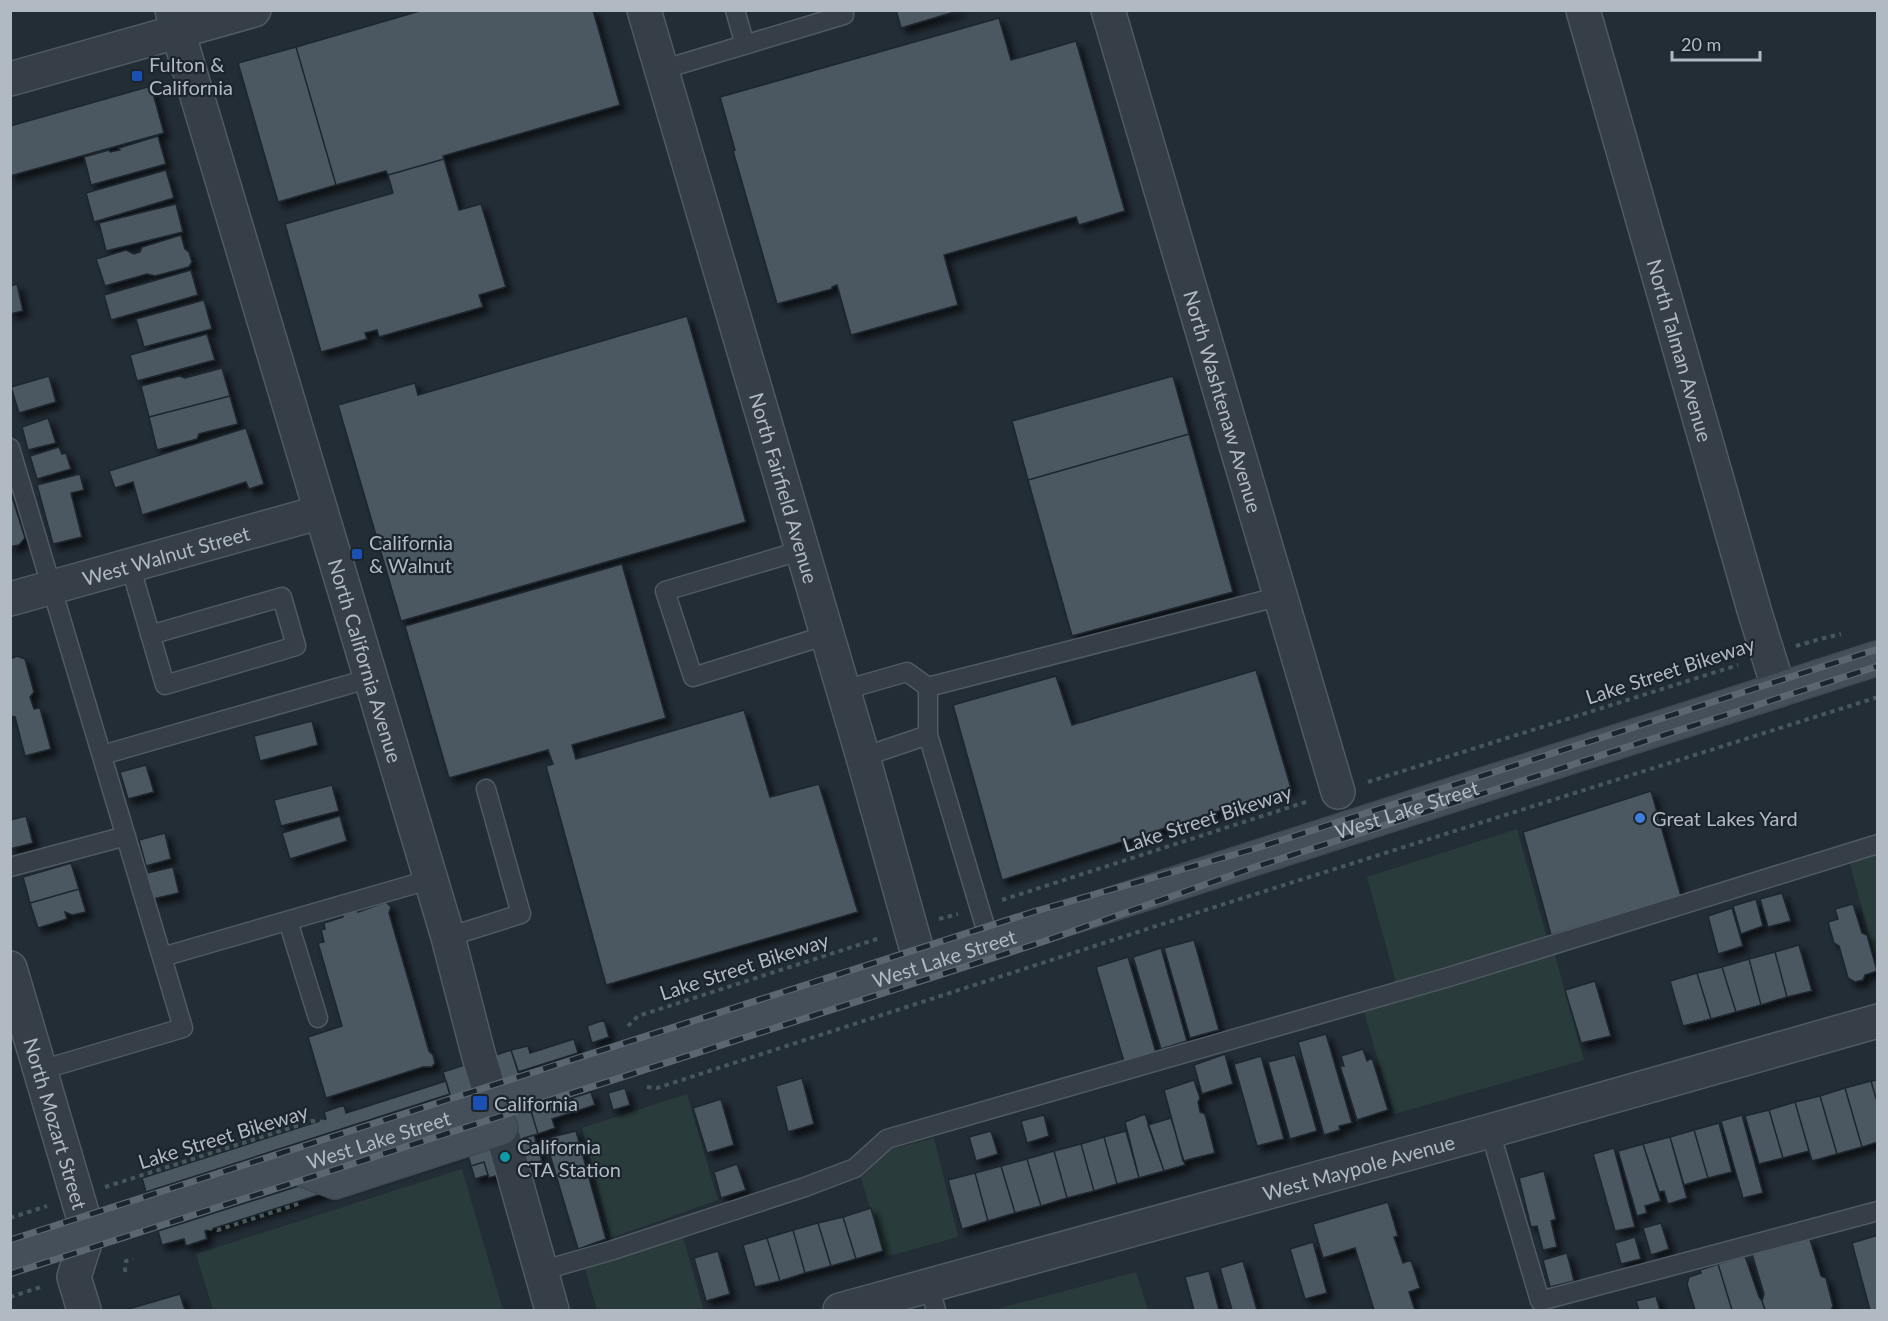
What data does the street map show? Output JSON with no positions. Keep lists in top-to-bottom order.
{
  "streets": {
    "main road": ["West Lake Street"],
    "street": [
      "North Talman Avenue",
      "North Washtenaw Avenue",
      "North Fairfield Avenue",
      "West Walnut Street",
      "North California Avenue",
      "North Mozart Street",
      "West Maypole Avenue"
    ],
    "path": ["Lake Street Bikeway"]
  },
  "crossings": [
    ["North Talman Avenue", "Lake Street Bikeway"],
    ["North Talman Avenue", "West Lake Street"],
    ["North Washtenaw Avenue", "Lake Street Bikeway"],
    ["North Washtenaw Avenue", "West Lake Street"],
    ["North Fairfield Avenue", "Lake Street Bikeway"],
    ["North Fairfield Avenue", "West Lake Street"],
    ["West Walnut Street", "North California Avenue"],
    ["North California Avenue", "West Lake Street"],
    ["Lake Street Bikeway", "North Mozart Street"],
    ["West Lake Street", "North Mozart Street"]
  ],
  "places": {
    "transit": ["Fulton & California", "California & Walnut", "California"],
    "other": ["Great Lakes Yard", "California CTA Station"]
  },
  "scale_bar": "20 m"
}
